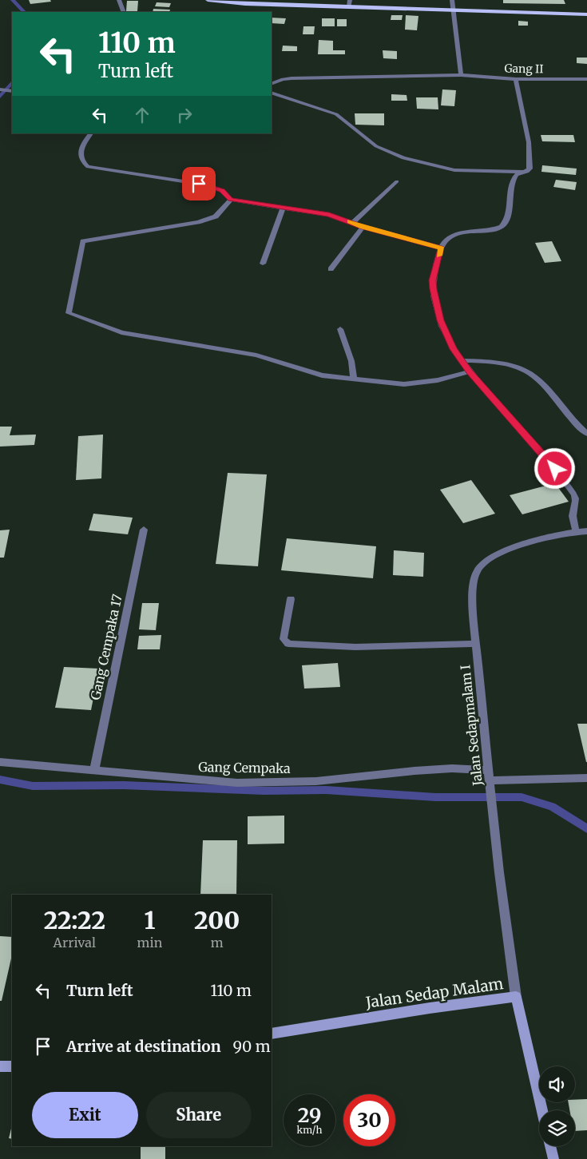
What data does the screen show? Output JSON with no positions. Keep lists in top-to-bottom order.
{
  "streets": {
    "street": [
      "Gang II",
      "Gang Cempaka 17",
      "Jalan Sedapmalam I",
      "Gang Cempaka",
      "Jalan Sedap Malam"
    ]
  },
  "crossings": [
    ["Gang Cempaka 17", "Gang Cempaka"],
    ["Jalan Sedapmalam I", "Gang Cempaka"],
    ["Jalan Sedapmalam I", "Jalan Sedap Malam"]
  ],
  "page": {
    "turn": ["110 m", "Turn left"],
    "eta": [
      "22:22",
      "Arrival",
      "1",
      "min",
      "200",
      "m"
    ],
    "list": [
      {
        "name": "Turn left",
        "value": "110 m"
      },
      {
        "name": "Arrive at destination",
        "value": "90 m"
      }
    ],
    "buttons": ["Exit", "Share"],
    "speed": "29 km/h",
    "limit": "30"
  }
}
